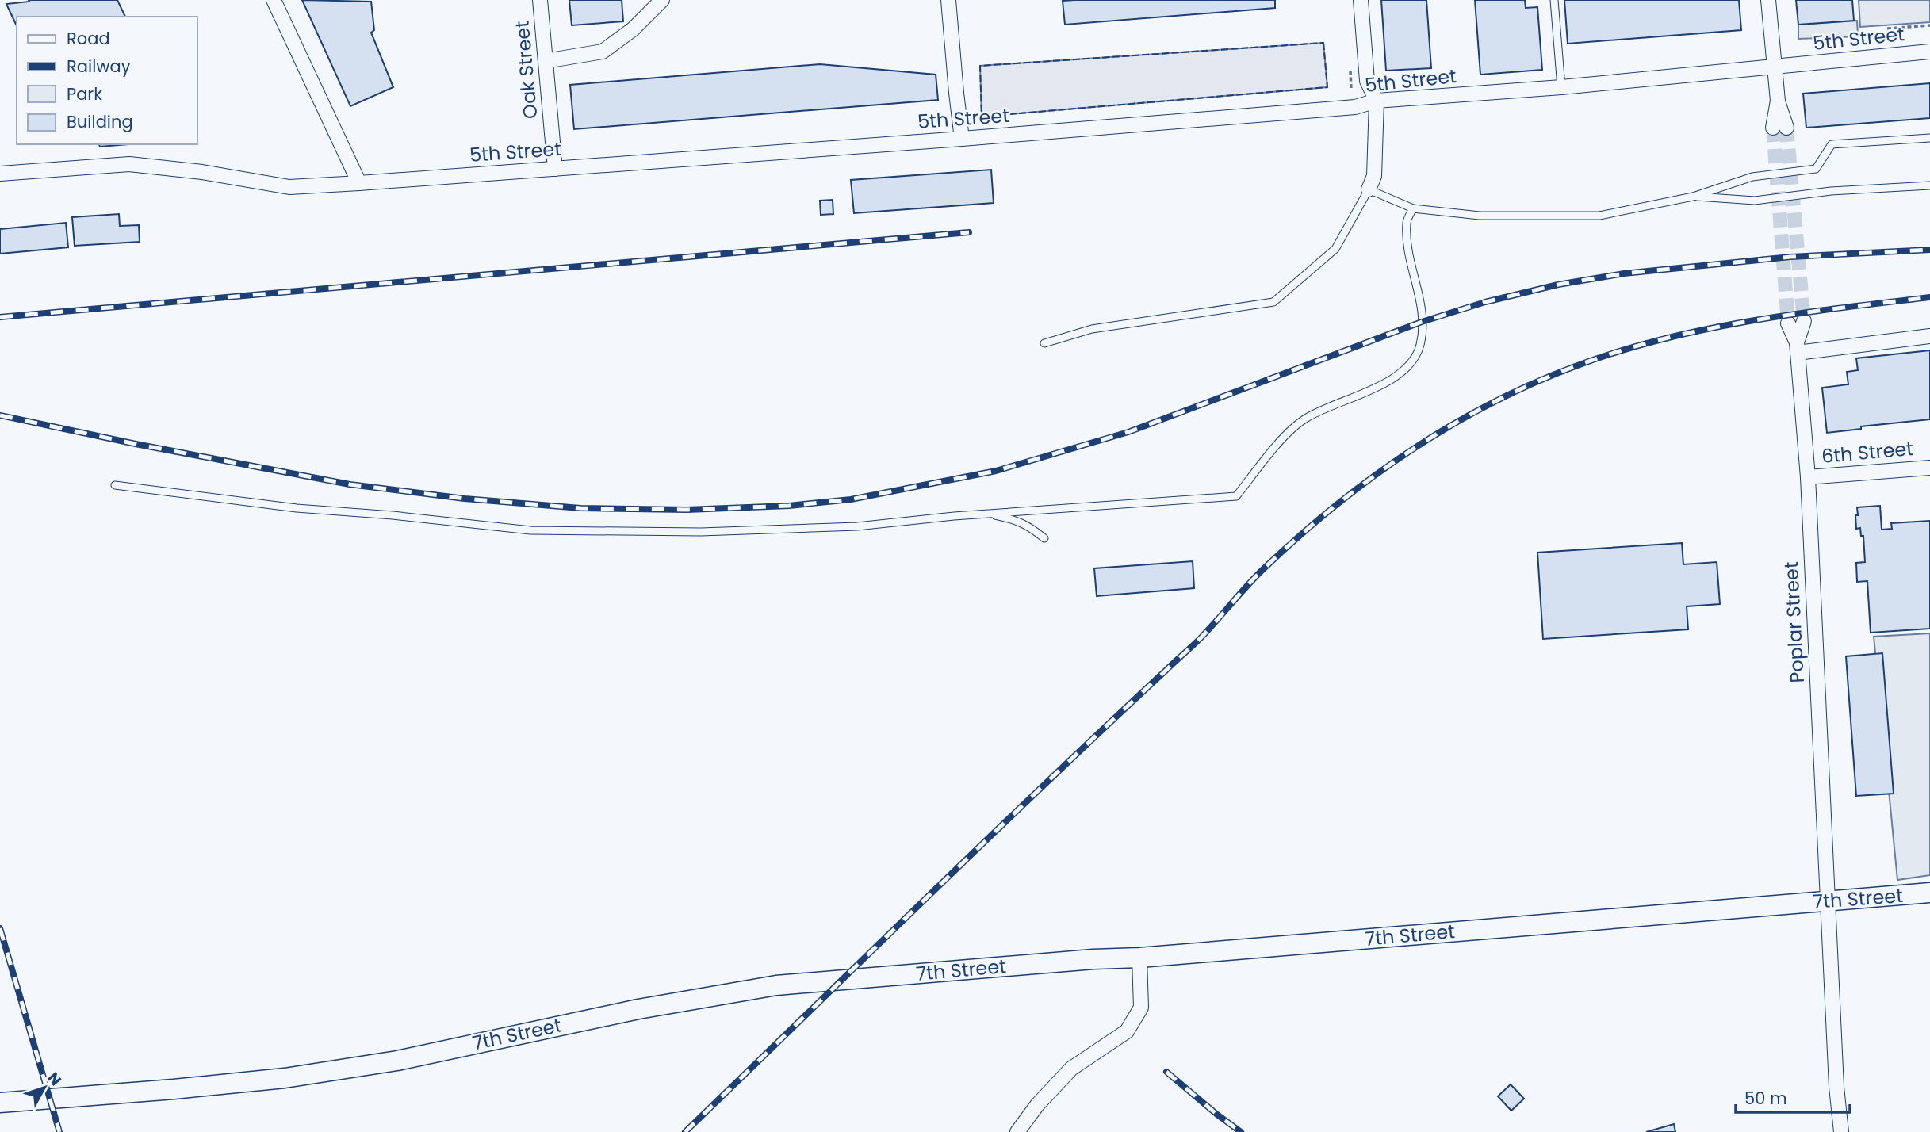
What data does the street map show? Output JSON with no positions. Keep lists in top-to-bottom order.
{
  "streets": {
    "street": [
      "5th Street",
      "Oak Street",
      "6th Street",
      "Poplar Street",
      "7th Street"
    ]
  },
  "crossings": [
    ["5th Street", "Oak Street"],
    ["6th Street", "Poplar Street"],
    ["Poplar Street", "7th Street"]
  ],
  "legend": [
    "Road",
    "Railway",
    "Park",
    "Building"
  ],
  "scale_bar": "50 m",
  "north": "top right"
}
